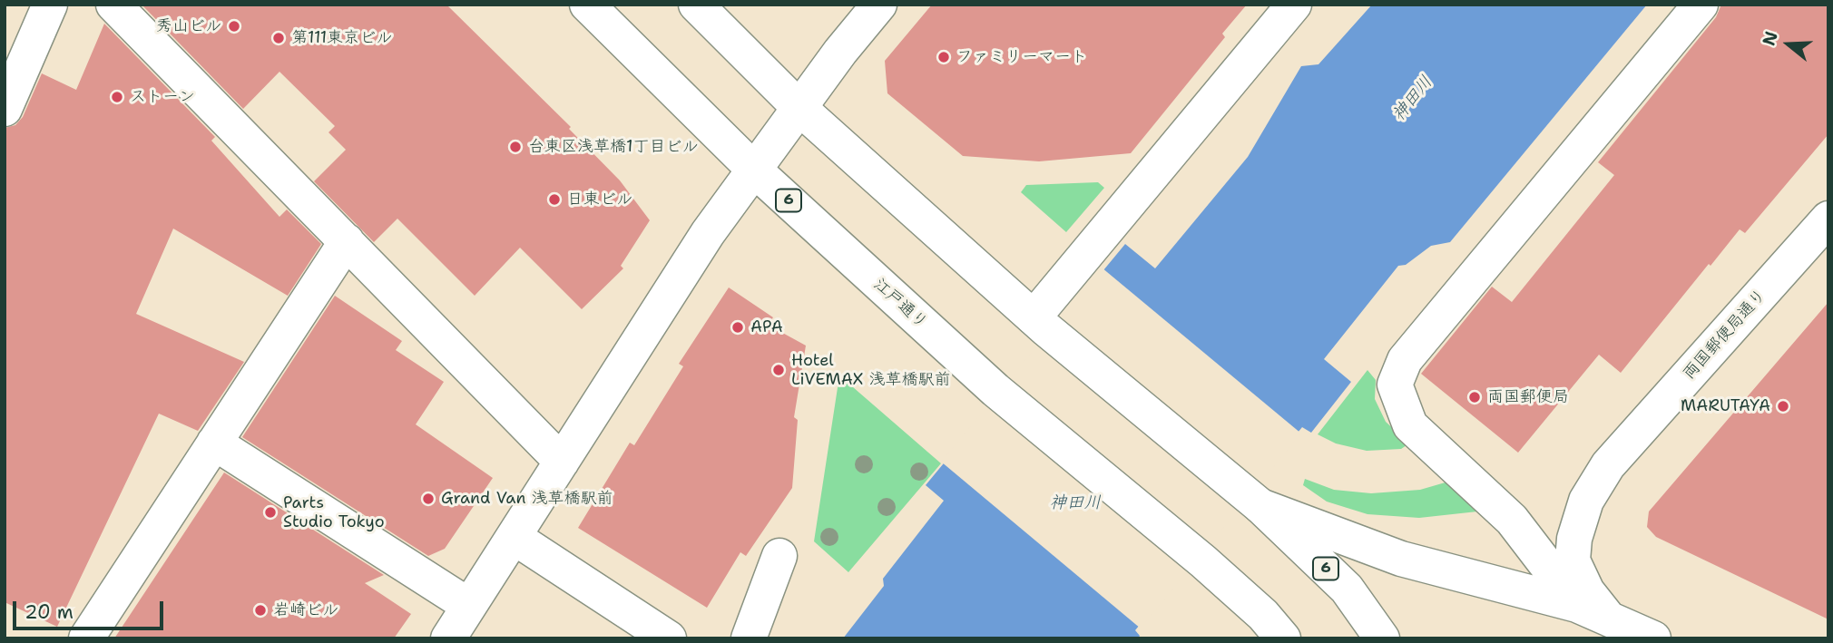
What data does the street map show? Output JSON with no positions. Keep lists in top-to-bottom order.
{
  "streets": {
    "main road": ["6", "江戸通り", "両国郵便局通り"]
  },
  "water": ["神田川"],
  "places": [
    "秀山ビル",
    "第111東京ビル",
    "ファミリーマート",
    "ストーン",
    "台東区浅草橋1丁目ビル",
    "日東ビル",
    "APA",
    "Hotel LiVEMAX 浅草橋駅前",
    "両国郵便局",
    "MARUTAYA",
    "Grand Van 浅草橋駅前",
    "Parts Studio Tokyo",
    "岩崎ビル"
  ],
  "scale_bar": "20 m",
  "north": "left"
}
